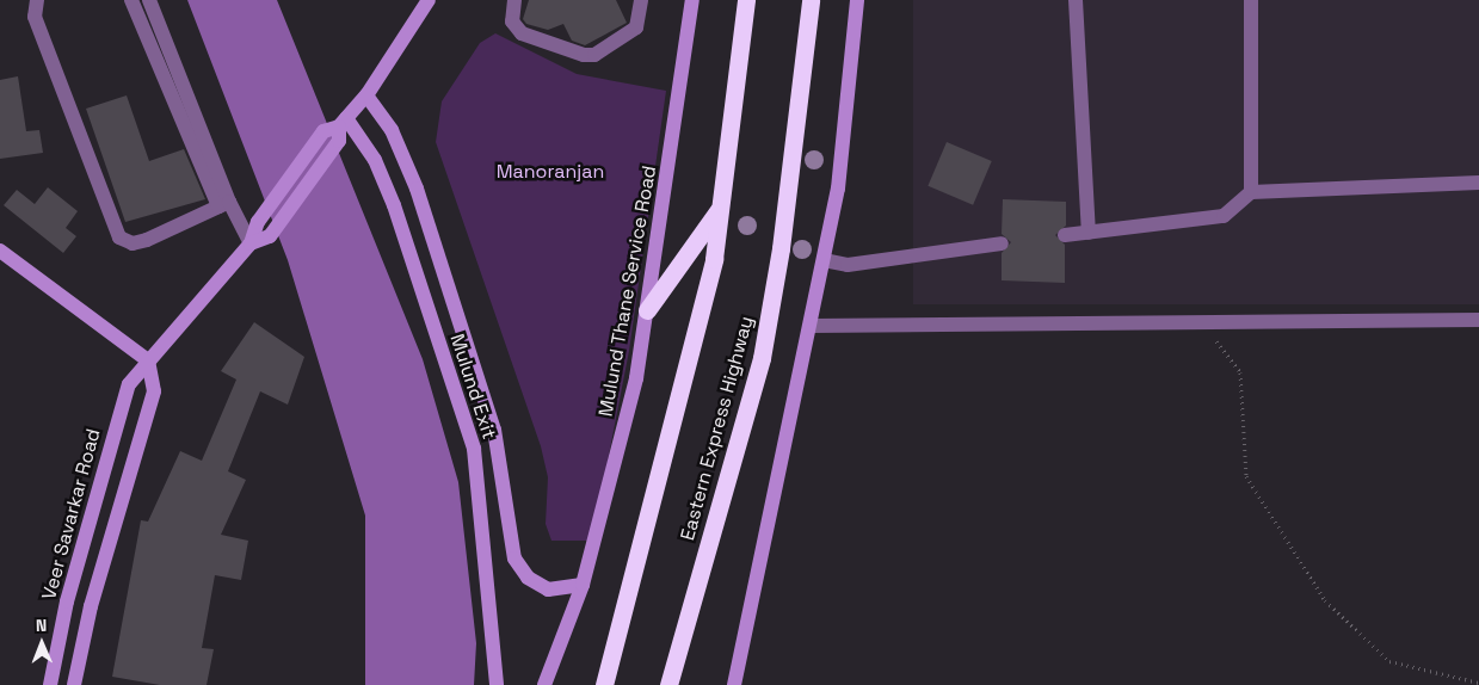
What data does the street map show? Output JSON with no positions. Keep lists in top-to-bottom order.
{
  "streets": {
    "highway": ["Eastern Express Highway"],
    "street": ["Mulund Thane Service Road", "Mulund Exit", "Veer Savarkar Road"]
  },
  "crossings": [
    ["Mulund Exit", "Veer Savarkar Road"]
  ],
  "parks": ["Manoranjan"],
  "north": "top"
}
